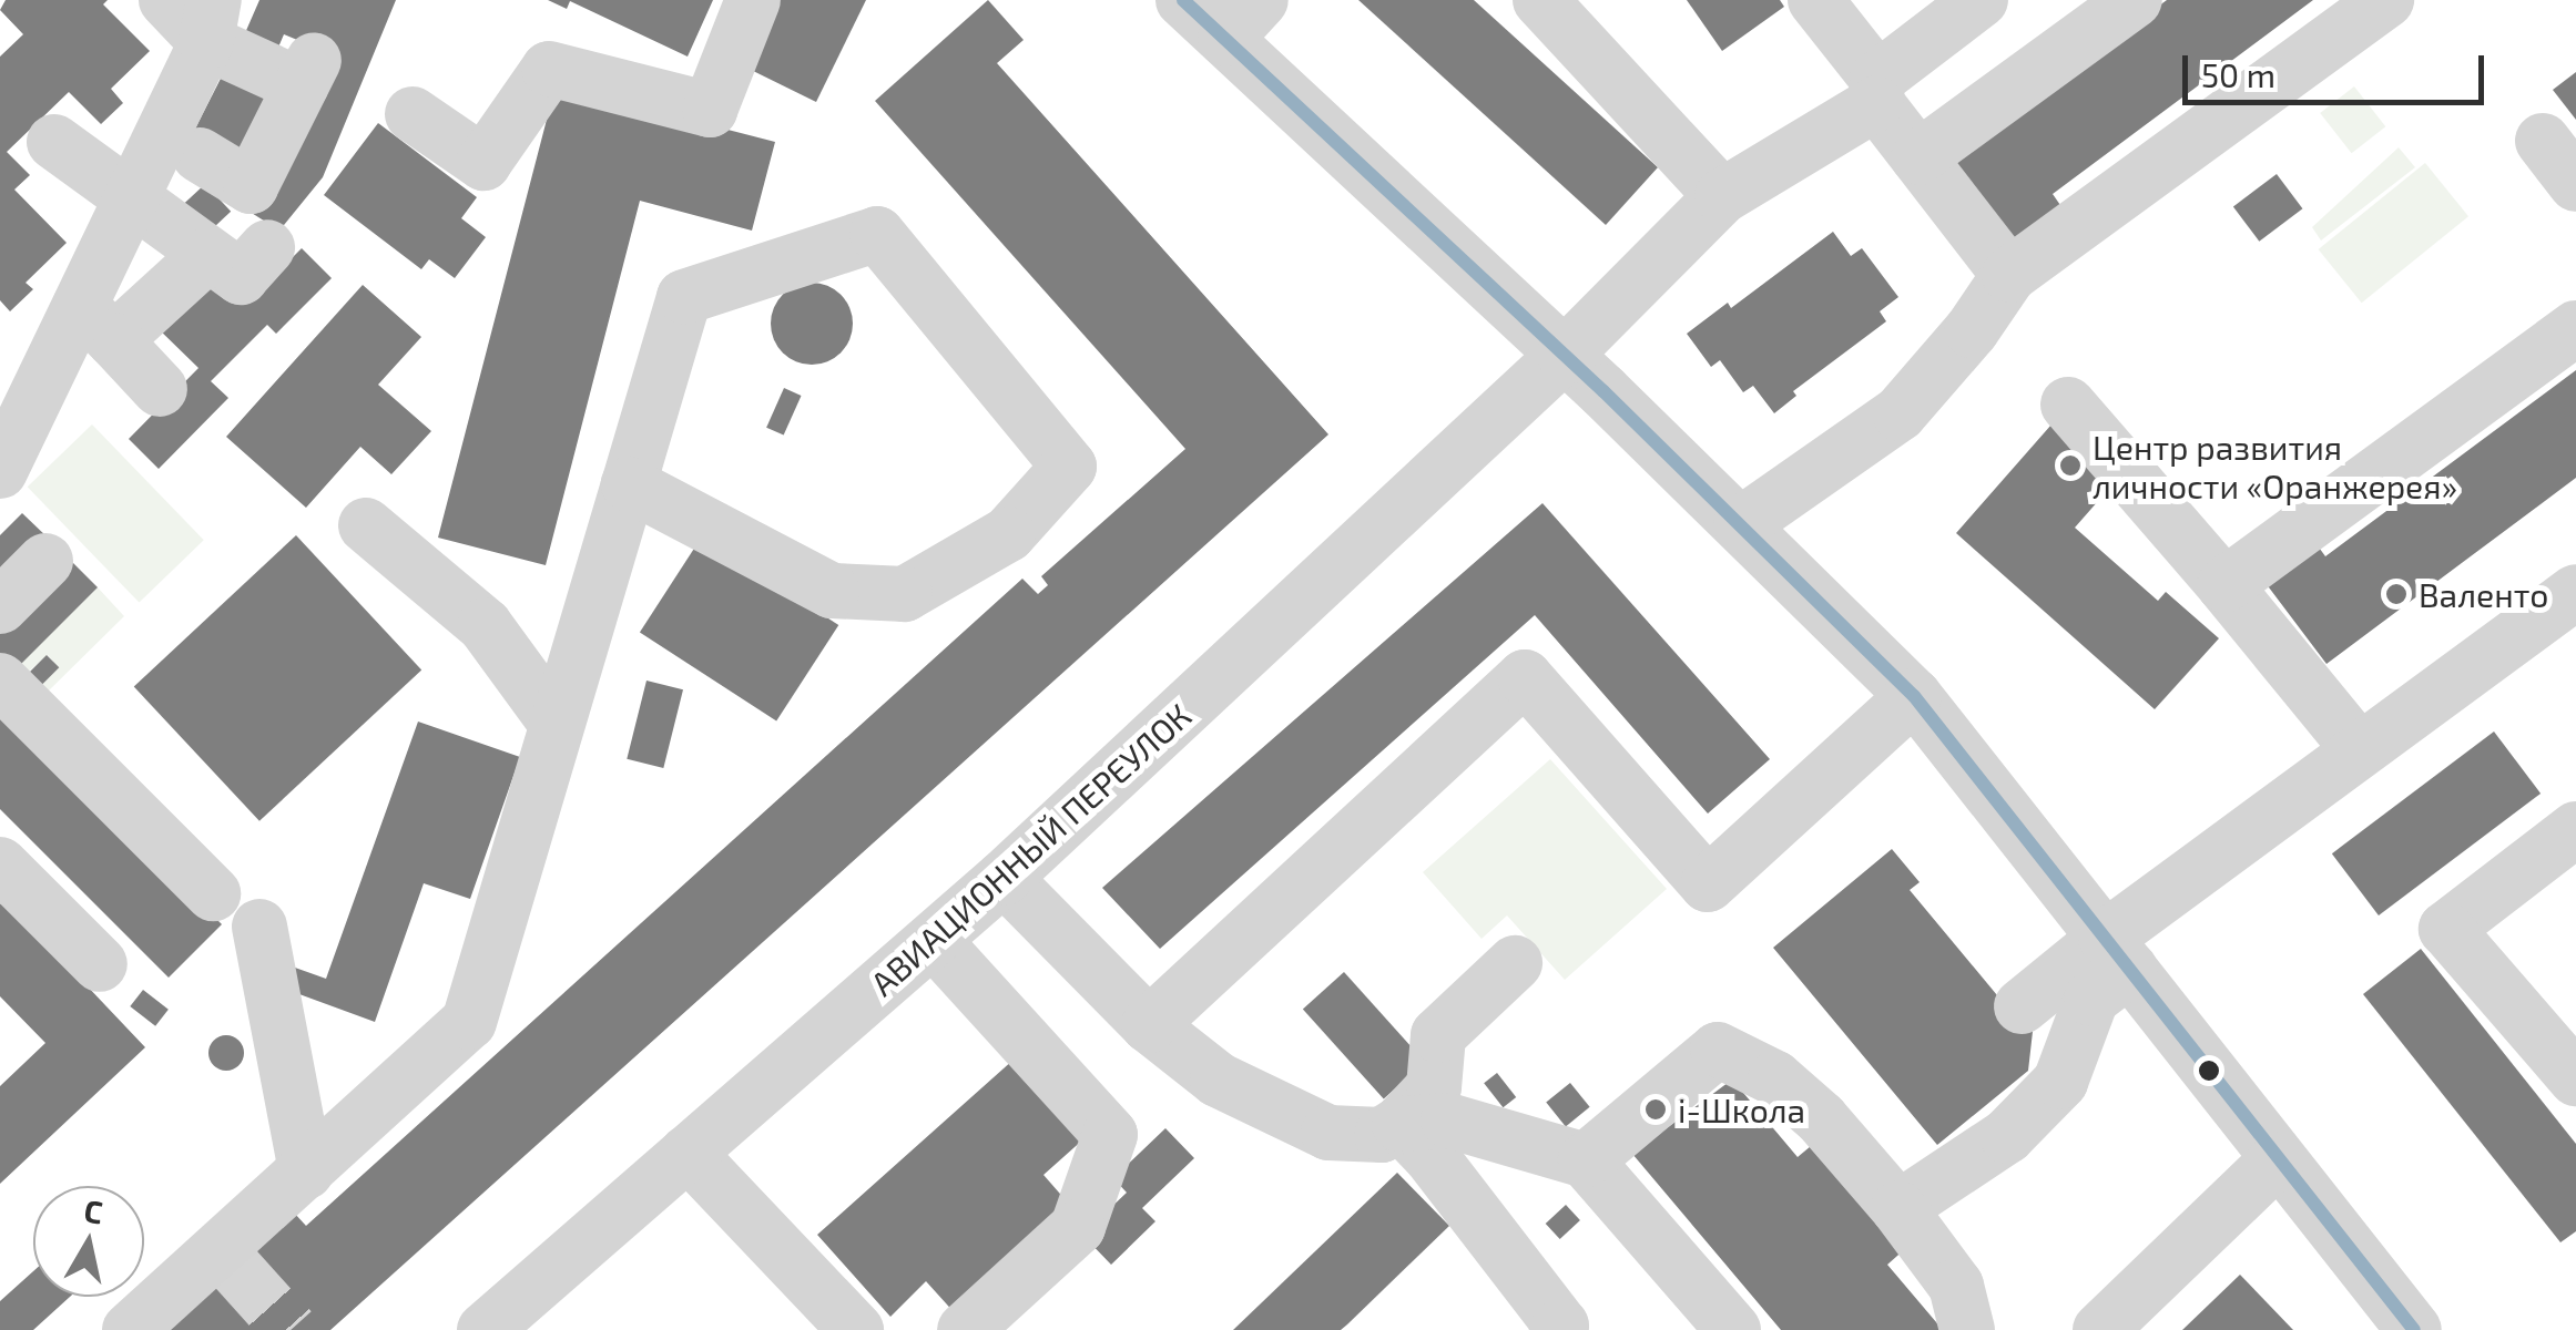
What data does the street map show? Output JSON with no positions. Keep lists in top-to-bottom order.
{
  "streets": {
    "street": ["АВИАЦИОННЫЙ ПЕРЕУЛОК"]
  },
  "places": ["Центр развития личности «Оранжерея»", "Валенто", "i-Школа"],
  "scale_bar": "50 m",
  "north": "top"
}
